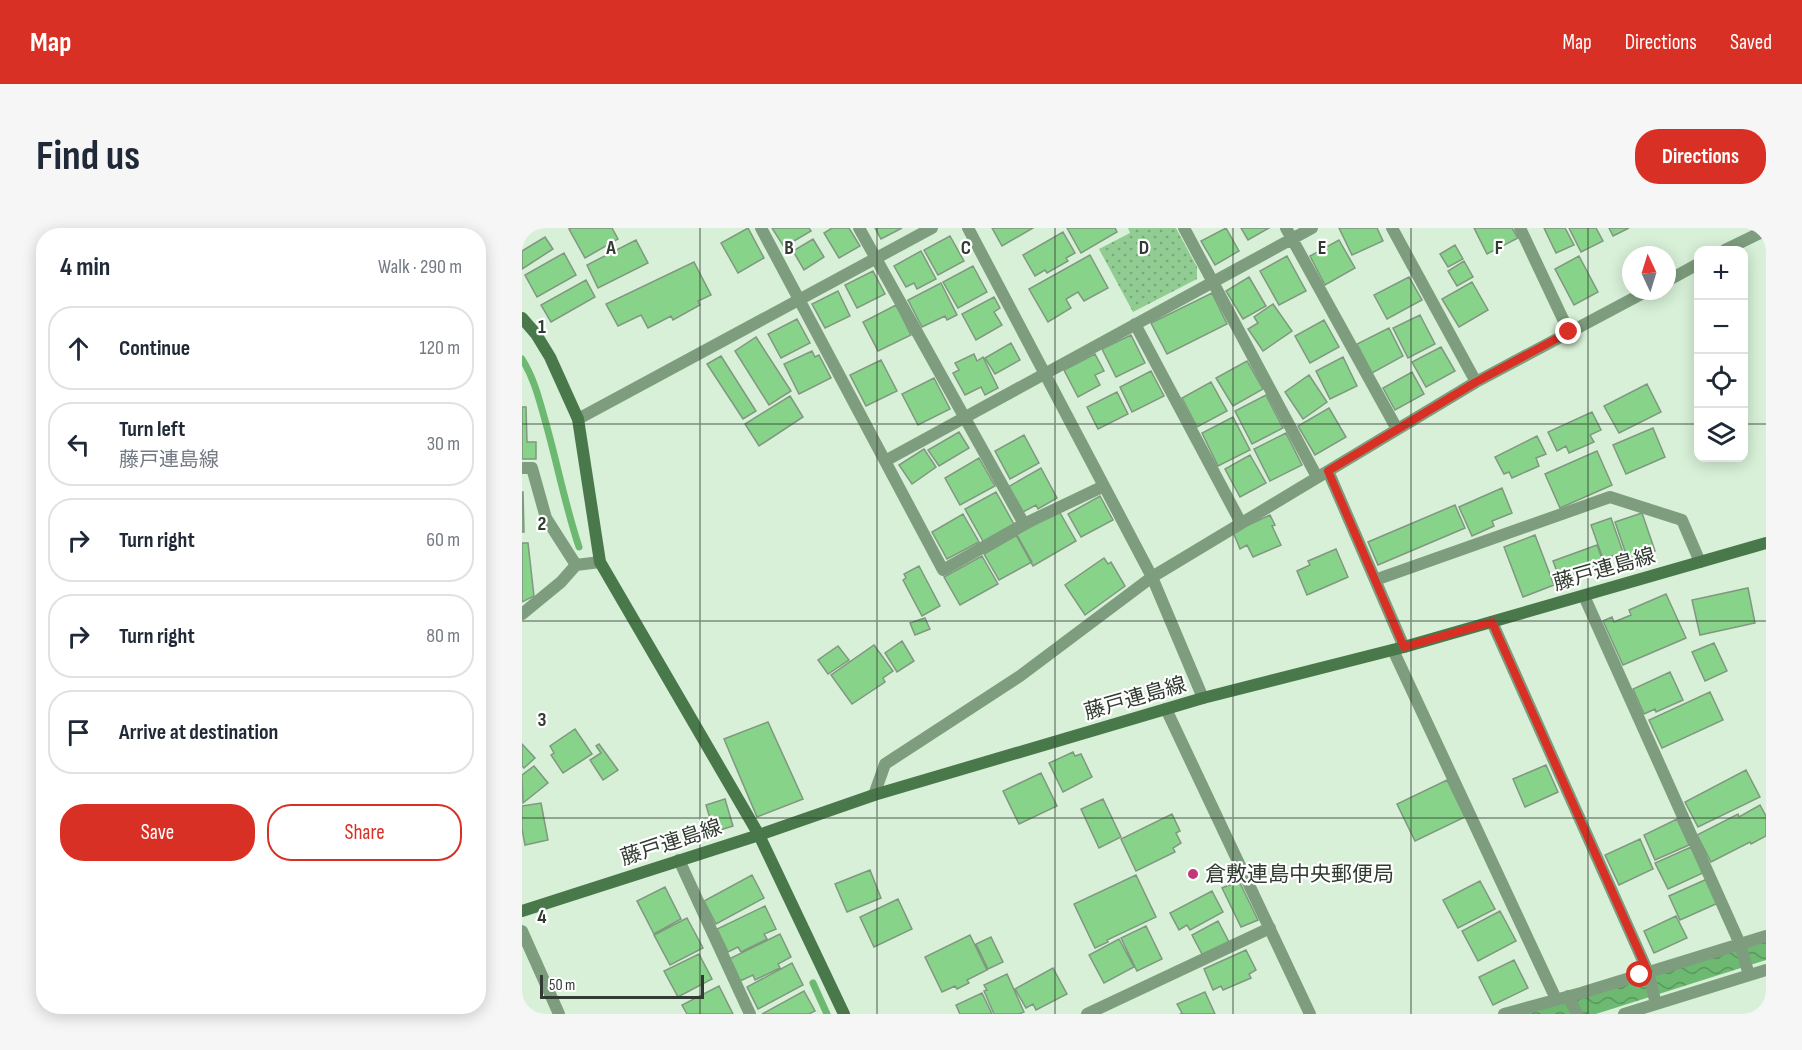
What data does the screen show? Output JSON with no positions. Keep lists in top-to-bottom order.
{
  "streets": {
    "main road": ["藤戸連島線"]
  },
  "places": ["倉敷連島中央郵便局"],
  "scale_bar": "50 m",
  "north": "top",
  "page": {
    "header": "Map",
    "nav": ["Map", "Directions", "Saved"],
    "buttons": [
      "Directions",
      ["Save", "Share"]
    ],
    "title": "Find us",
    "heading": ["4 min", "Walk · 290 m"],
    "map_buttons": ["+", "−"],
    "list": [
      ["Continue", "120 m"],
      ["Turn left", "藤戸連島線", "30 m"],
      ["Turn right", "60 m"],
      ["Turn right", "80 m"],
      "Arrive at destination"
    ],
    "scale": "50 m"
  },
  "grid": {
    "columns": [
      "A",
      "B",
      "C",
      "D",
      "E",
      "F"
    ],
    "rows": [
      "1",
      "2",
      "3",
      "4"
    ]
  }
}
